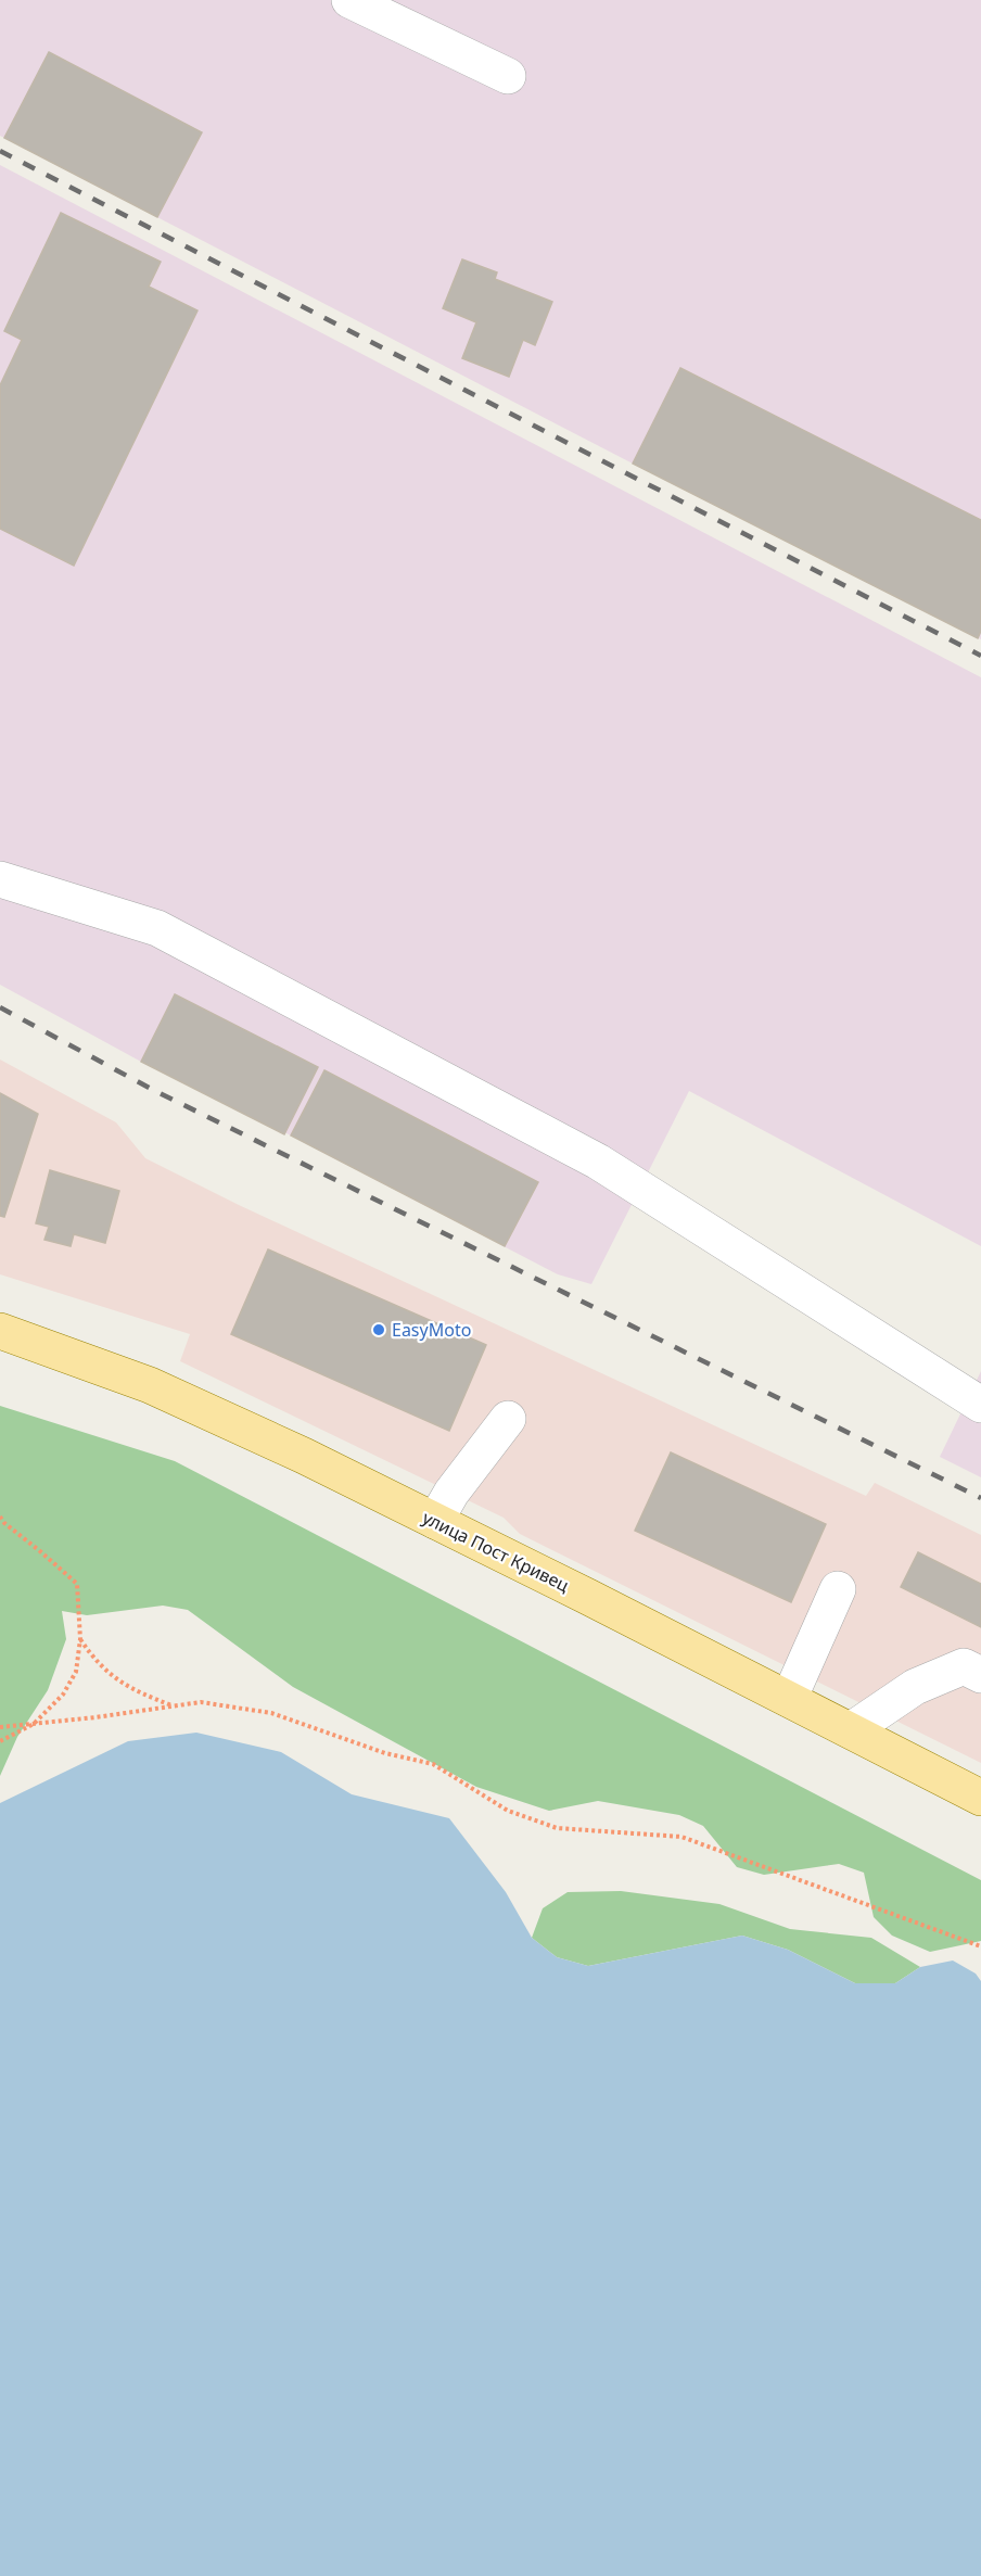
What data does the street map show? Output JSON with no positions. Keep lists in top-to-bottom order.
{
  "streets": {
    "main road": ["улица Пост Кривец"]
  },
  "places": ["EasyMoto"]
}
